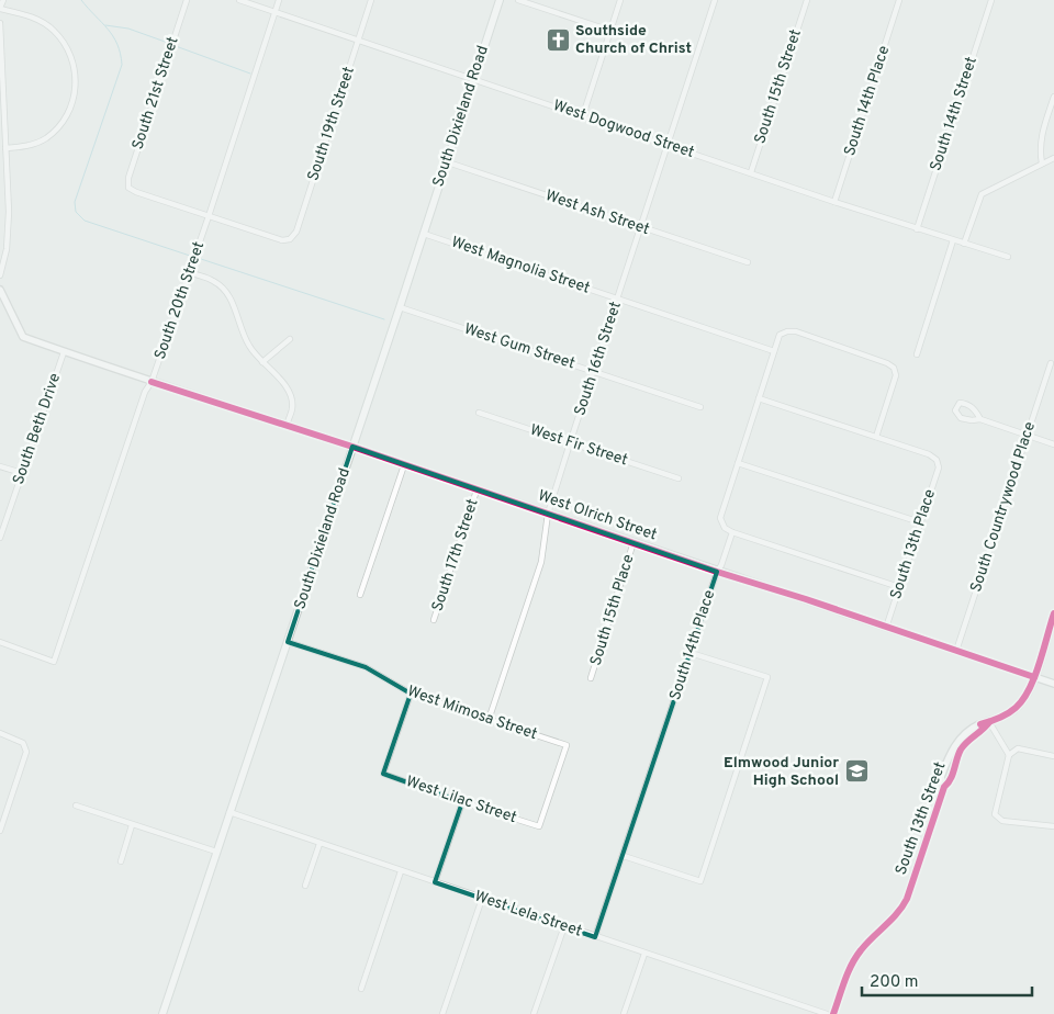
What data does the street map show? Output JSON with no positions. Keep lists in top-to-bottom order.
{
  "streets": {
    "main road": ["South Dixieland Road"],
    "street": [
      "South 15th Street",
      "South 21st Street",
      "South 14th Place",
      "South 14th Street",
      "South 19th Street",
      "West Dogwood Street",
      "West Ash Street",
      "West Magnolia Street",
      "South 20th Street",
      "West Gum Street",
      "South 16th Street",
      "South Beth Drive",
      "West Fir Street",
      "South Countrywood Place",
      "West Olrich Street",
      "South 13th Place",
      "South 17th Street",
      "South 15th Place",
      "West Mimosa Street",
      "West Lilac Street",
      "South 13th Street",
      "West Lela Street"
    ]
  },
  "crossings": [
    ["South 15th Street", "West Dogwood Street"],
    ["South 21st Street", "South 19th Street"],
    ["South 21st Street", "South 20th Street"],
    ["South 14th Place", "West Dogwood Street"],
    ["South 14th Place", "West Olrich Street"],
    ["South 14th Place", "West Lela Street"],
    ["South 14th Street", "West Dogwood Street"],
    ["South Dixieland Road", "West Dogwood Street"],
    ["South Dixieland Road", "West Ash Street"],
    ["South Dixieland Road", "West Magnolia Street"],
    ["South Dixieland Road", "West Gum Street"],
    ["South Dixieland Road", "West Olrich Street"],
    ["South Dixieland Road", "West Mimosa Street"],
    ["South Dixieland Road", "West Lela Street"],
    ["South 19th Street", "West Dogwood Street"],
    ["South 19th Street", "South 20th Street"],
    ["West Dogwood Street", "South 20th Street"],
    ["West Dogwood Street", "South 16th Street"],
    ["West Ash Street", "South 16th Street"],
    ["West Magnolia Street", "South 16th Street"],
    ["South 20th Street", "West Olrich Street"],
    ["West Gum Street", "South 16th Street"],
    ["South 16th Street", "West Fir Street"],
    ["South 16th Street", "West Olrich Street"],
    ["South 16th Street", "West Mimosa Street"],
    ["South Beth Drive", "West Olrich Street"],
    ["South Countrywood Place", "West Olrich Street"],
    ["West Olrich Street", "South 13th Place"],
    ["West Olrich Street", "South 17th Street"],
    ["West Olrich Street", "South 15th Place"],
    ["West Olrich Street", "South 13th Street"],
    ["West Mimosa Street", "West Lilac Street"]
  ],
  "places": {
    "church": ["Southside Church of Christ"],
    "school or university": ["Elmwood Junior High School"]
  },
  "scale_bar": "200 m"
}
